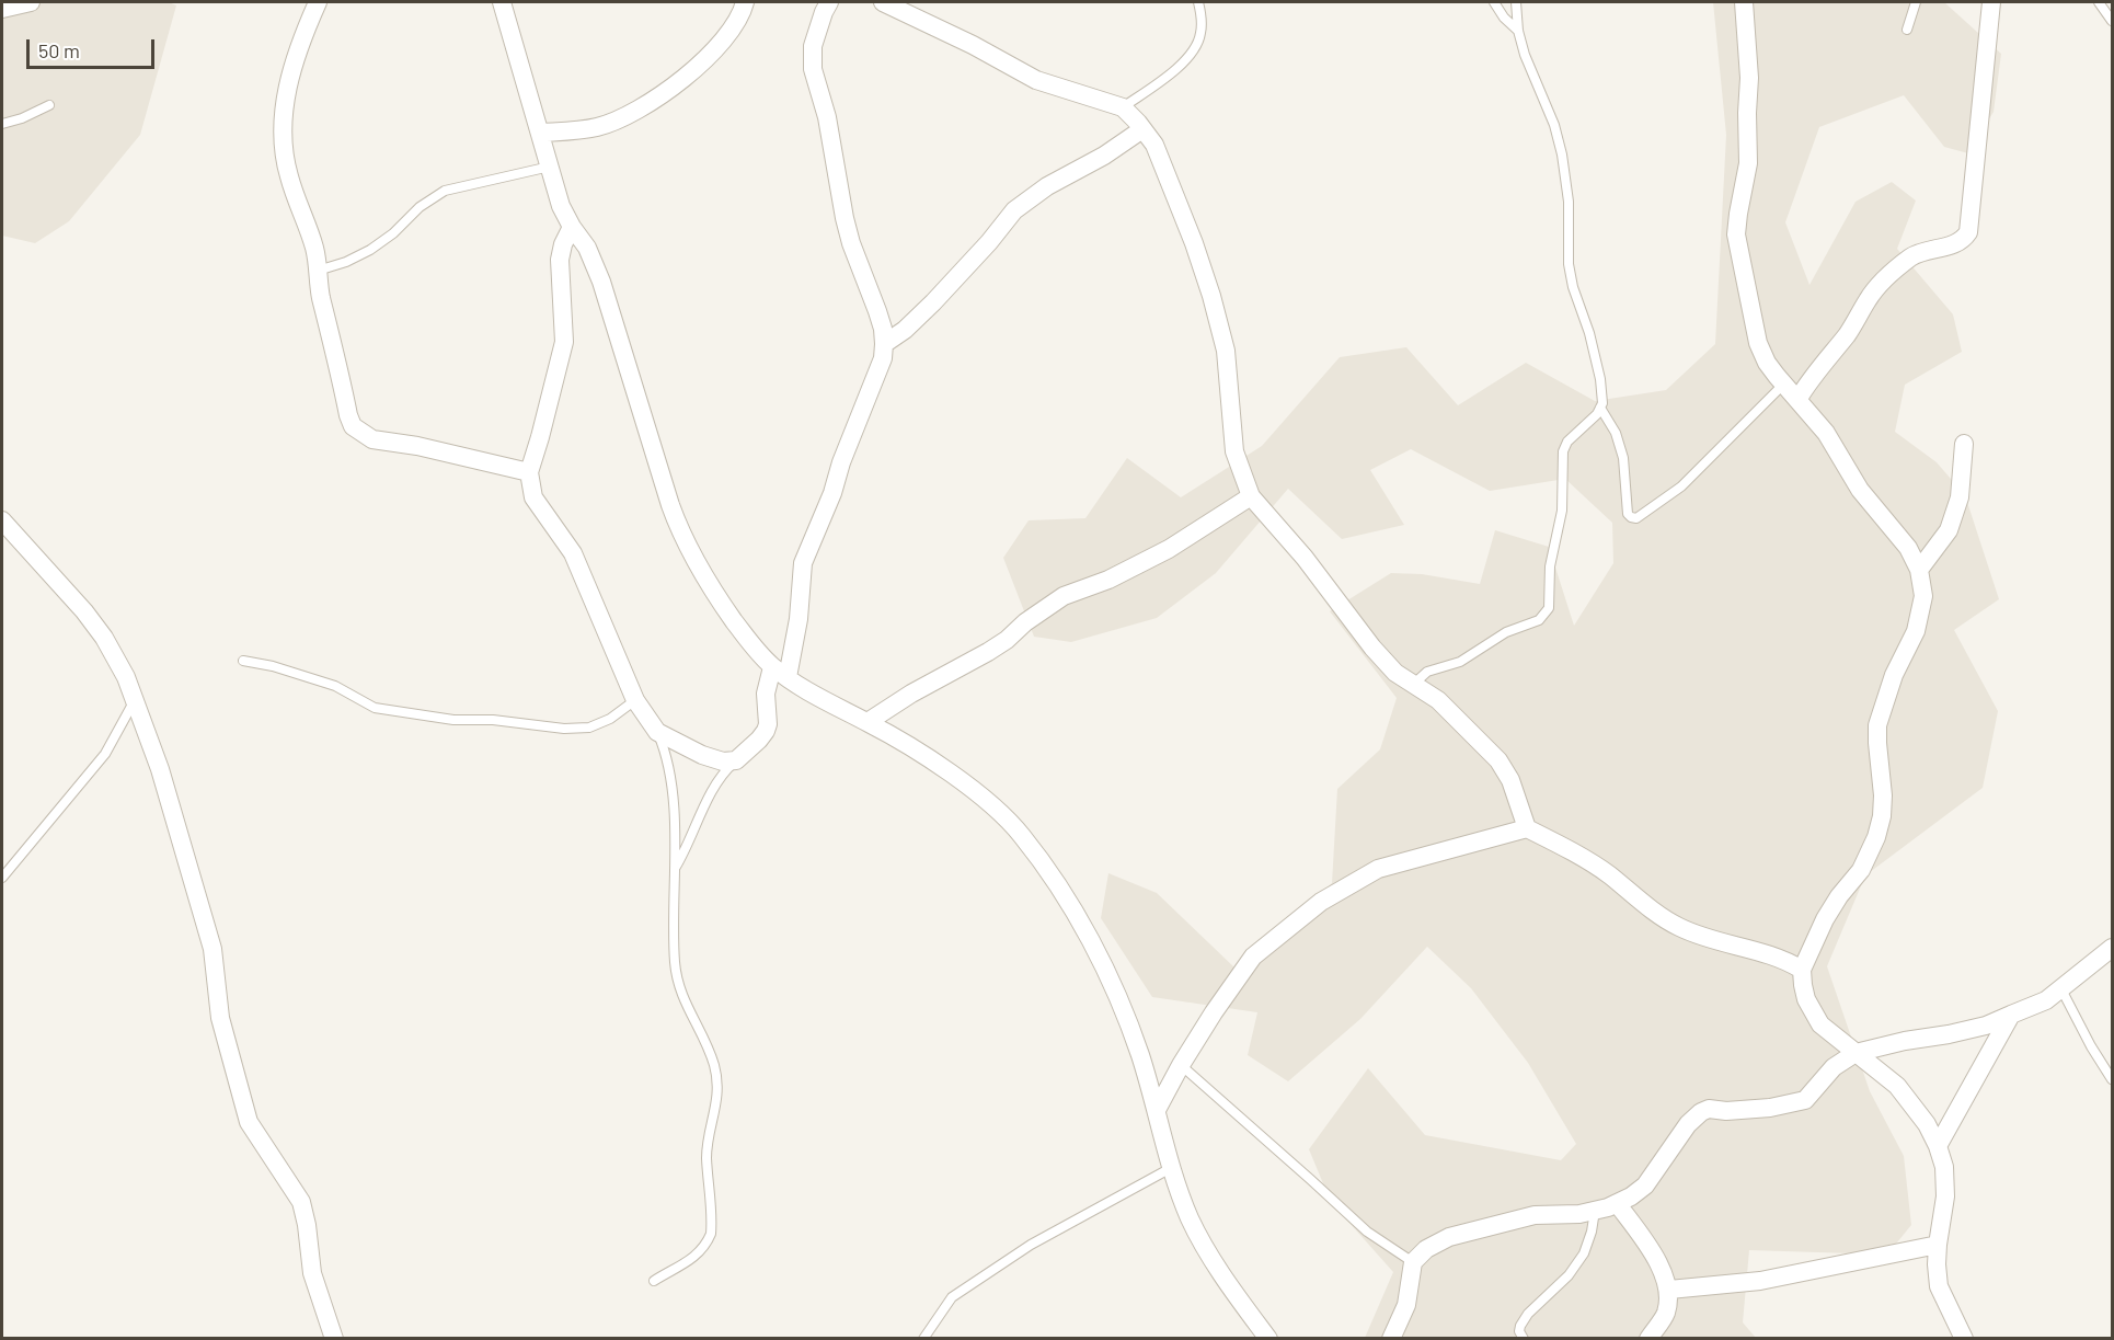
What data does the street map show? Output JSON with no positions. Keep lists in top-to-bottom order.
{
  "scale_bar": "50 m"
}
